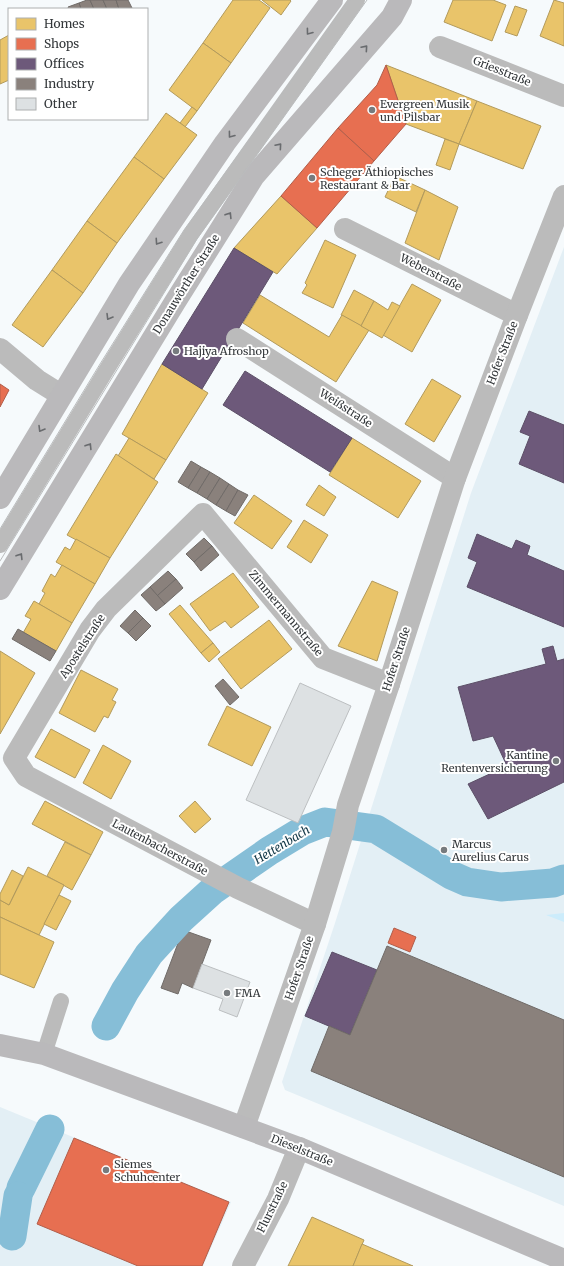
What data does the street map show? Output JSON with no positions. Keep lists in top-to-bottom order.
{
  "streets": {
    "main road": ["Donauwörther Straße", "Dieselstraße"],
    "street": [
      "Griesstraße",
      "Weberstraße",
      "Hofer Straße",
      "Weißstraße",
      "Zimmermannstraße",
      "Apostelstraße",
      "Lautenbacherstraße",
      "Flurstraße"
    ]
  },
  "crossings": [
    ["Weberstraße", "Hofer Straße"],
    ["Hofer Straße", "Weißstraße"],
    ["Hofer Straße", "Zimmermannstraße"],
    ["Hofer Straße", "Lautenbacherstraße"],
    ["Hofer Straße", "Dieselstraße"],
    ["Zimmermannstraße", "Apostelstraße"],
    ["Apostelstraße", "Lautenbacherstraße"],
    ["Dieselstraße", "Flurstraße"]
  ],
  "water": ["Hettenbach"],
  "places": [
    "Evergreen Musik und Pilsbar",
    "Scheger Äthiopisches Restaurant & Bar",
    "Hajiya Afroshop",
    "Kantine Rentenversicherung",
    "Marcus Aurelius Carus",
    "FMA",
    "Siemes Schuhcenter"
  ],
  "legend": [
    "Homes",
    "Shops",
    "Offices",
    "Industry",
    "Other"
  ]
}
